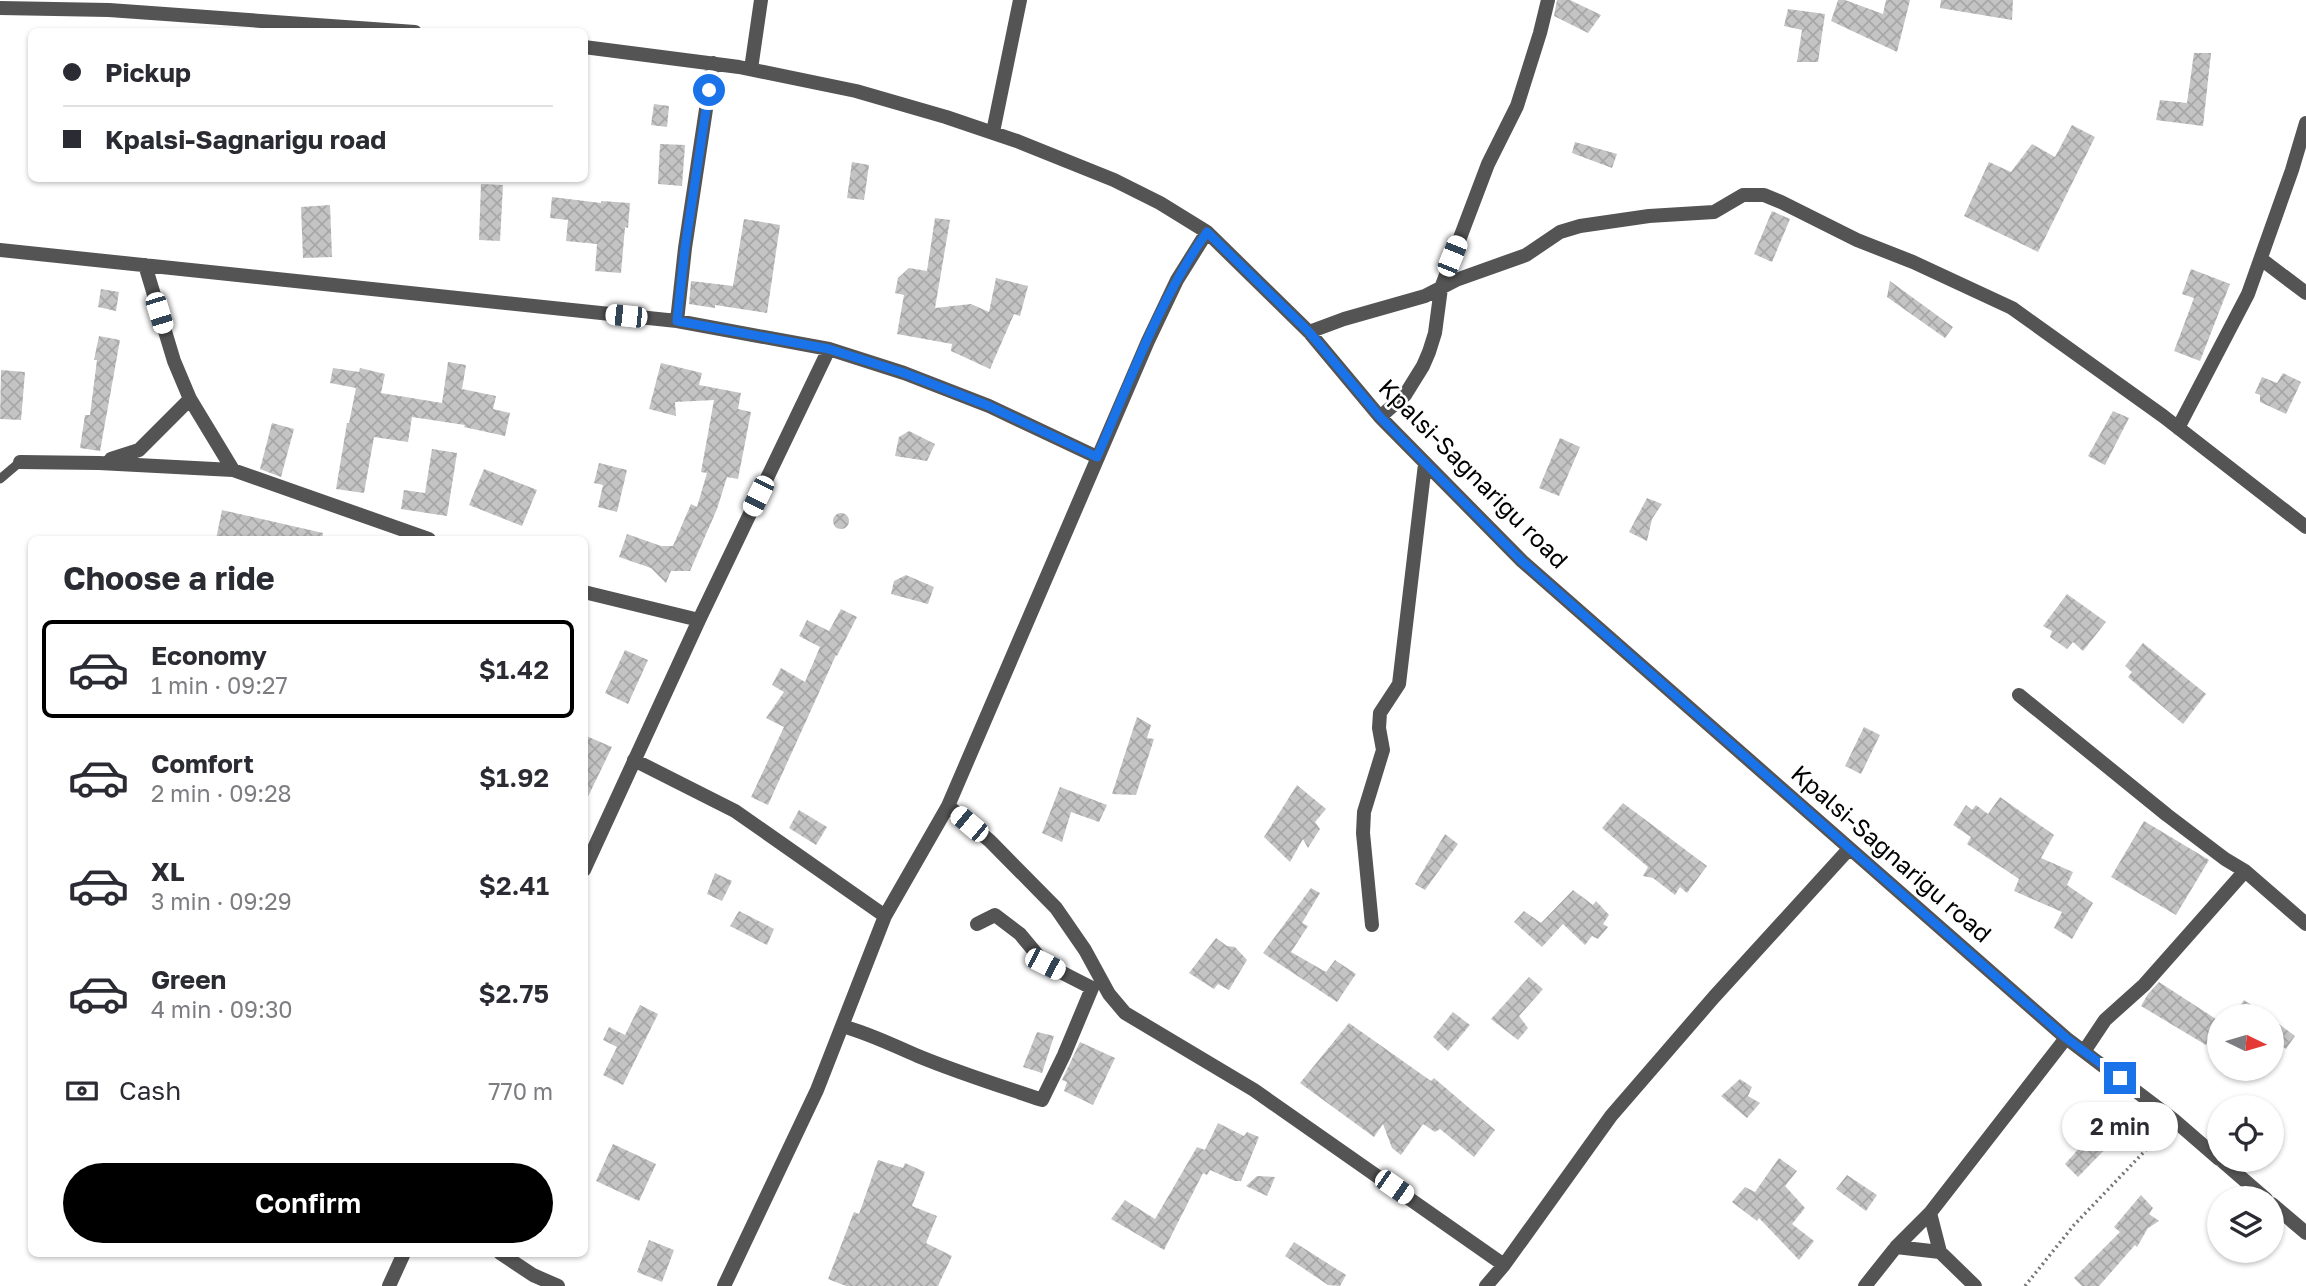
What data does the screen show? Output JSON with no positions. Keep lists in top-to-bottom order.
{
  "streets": {
    "street": ["Kpalsi-Sagnarigu road"]
  },
  "north": "right",
  "page": {
    "banner": ["Pickup", "Kpalsi-Sagnarigu road"],
    "heading": "Choose a ride",
    "list": [
      {
        "name": "Economy",
        "note": "1 min · 09:27",
        "value": "$1.42"
      },
      {
        "name": "Comfort",
        "note": "2 min · 09:28",
        "value": "$1.92"
      },
      {
        "name": "XL",
        "note": "3 min · 09:29",
        "value": "$2.41"
      },
      {
        "name": "Green",
        "note": "4 min · 09:30",
        "value": "$2.75"
      }
    ],
    "pay": ["Cash", "770 m"],
    "bubble": "2 min",
    "buttons": "Confirm"
  }
}
